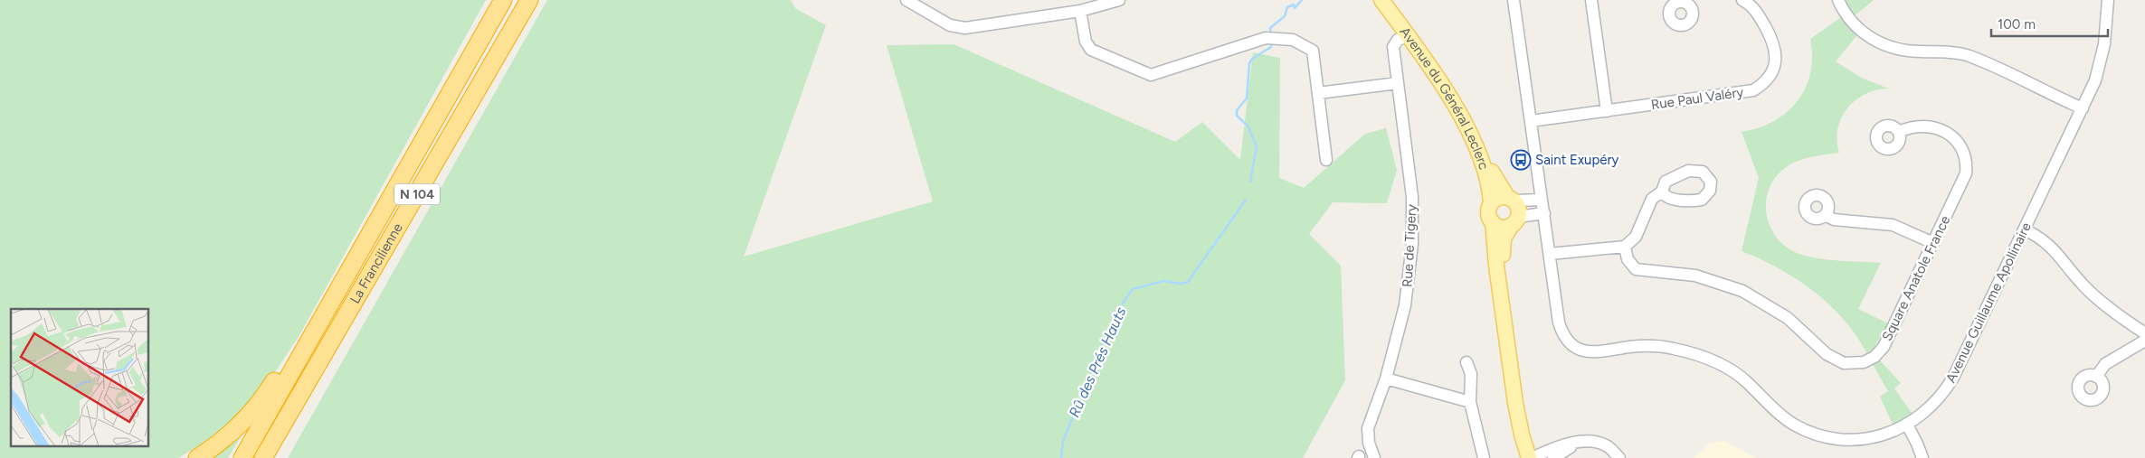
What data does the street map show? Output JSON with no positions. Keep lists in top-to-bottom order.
{
  "streets": {
    "highway": ["N 104", "La Francilienne"],
    "main road": ["Avenue du Général Leclerc"],
    "street": [
      "Rue Paul Valéry",
      "Rue de Tigery",
      "Square Anatole France",
      "Avenue Guillaume Apollinaire"
    ]
  },
  "crossings": [
    ["Rue Paul Valéry", "Avenue Guillaume Apollinaire"],
    ["Avenue du Général Leclerc", "Rue de Tigery"]
  ],
  "water": ["Rû des Prés Hauts"],
  "places": {
    "bus stop": ["Saint Exupéry"]
  },
  "scale_bar": "100 m"
}
